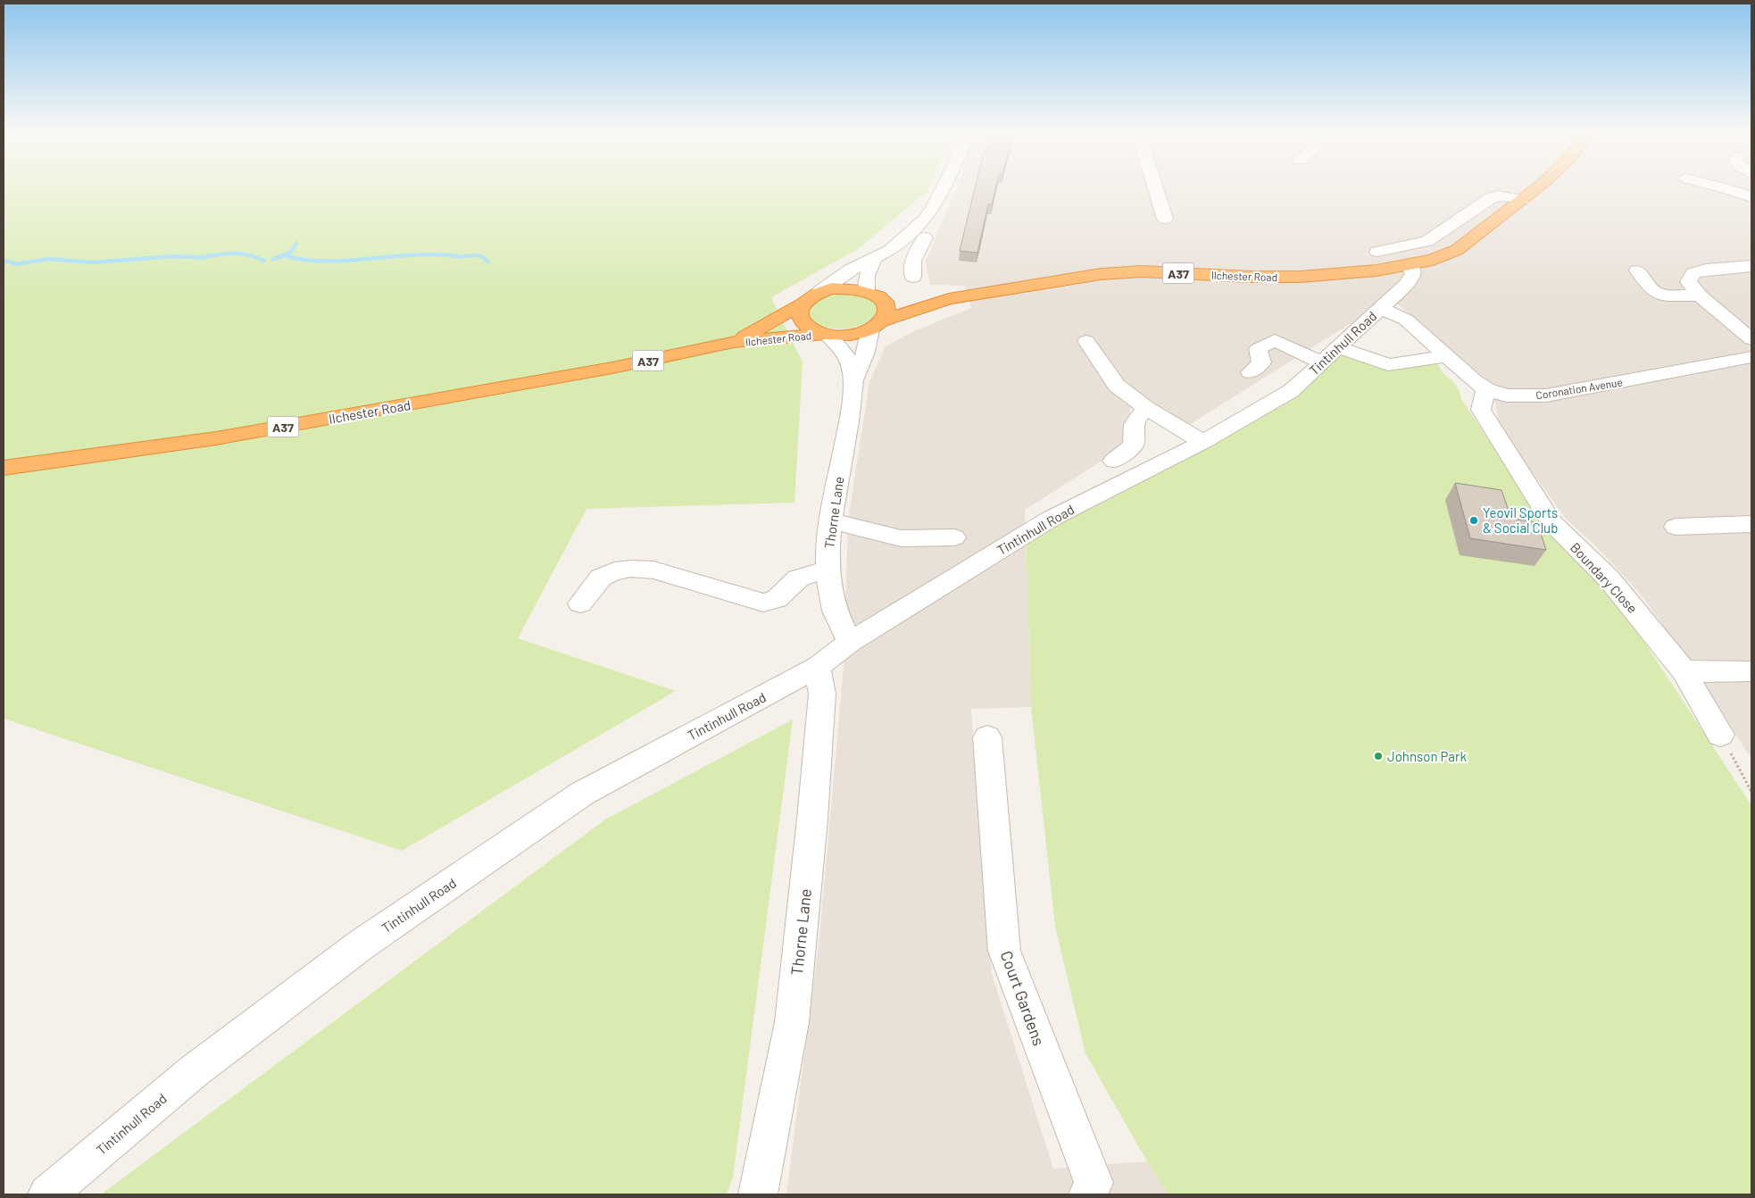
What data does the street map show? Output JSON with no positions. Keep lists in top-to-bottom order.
{
  "streets": {
    "highway": ["A37", "Ilchester Road"],
    "street": [
      "Tintinhull Road",
      "Coronation Avenue",
      "Thorne Lane",
      "Boundary Close",
      "Court Gardens"
    ]
  },
  "crossings": [
    ["A37", "Ilchester Road"],
    ["A37", "Thorne Lane"],
    ["Ilchester Road", "Tintinhull Road"],
    ["Ilchester Road", "Thorne Lane"],
    ["Tintinhull Road", "Coronation Avenue"],
    ["Tintinhull Road", "Thorne Lane"],
    ["Coronation Avenue", "Boundary Close"]
  ],
  "places": ["Yeovil Sports & Social Club", "Johnson Park"]
}
